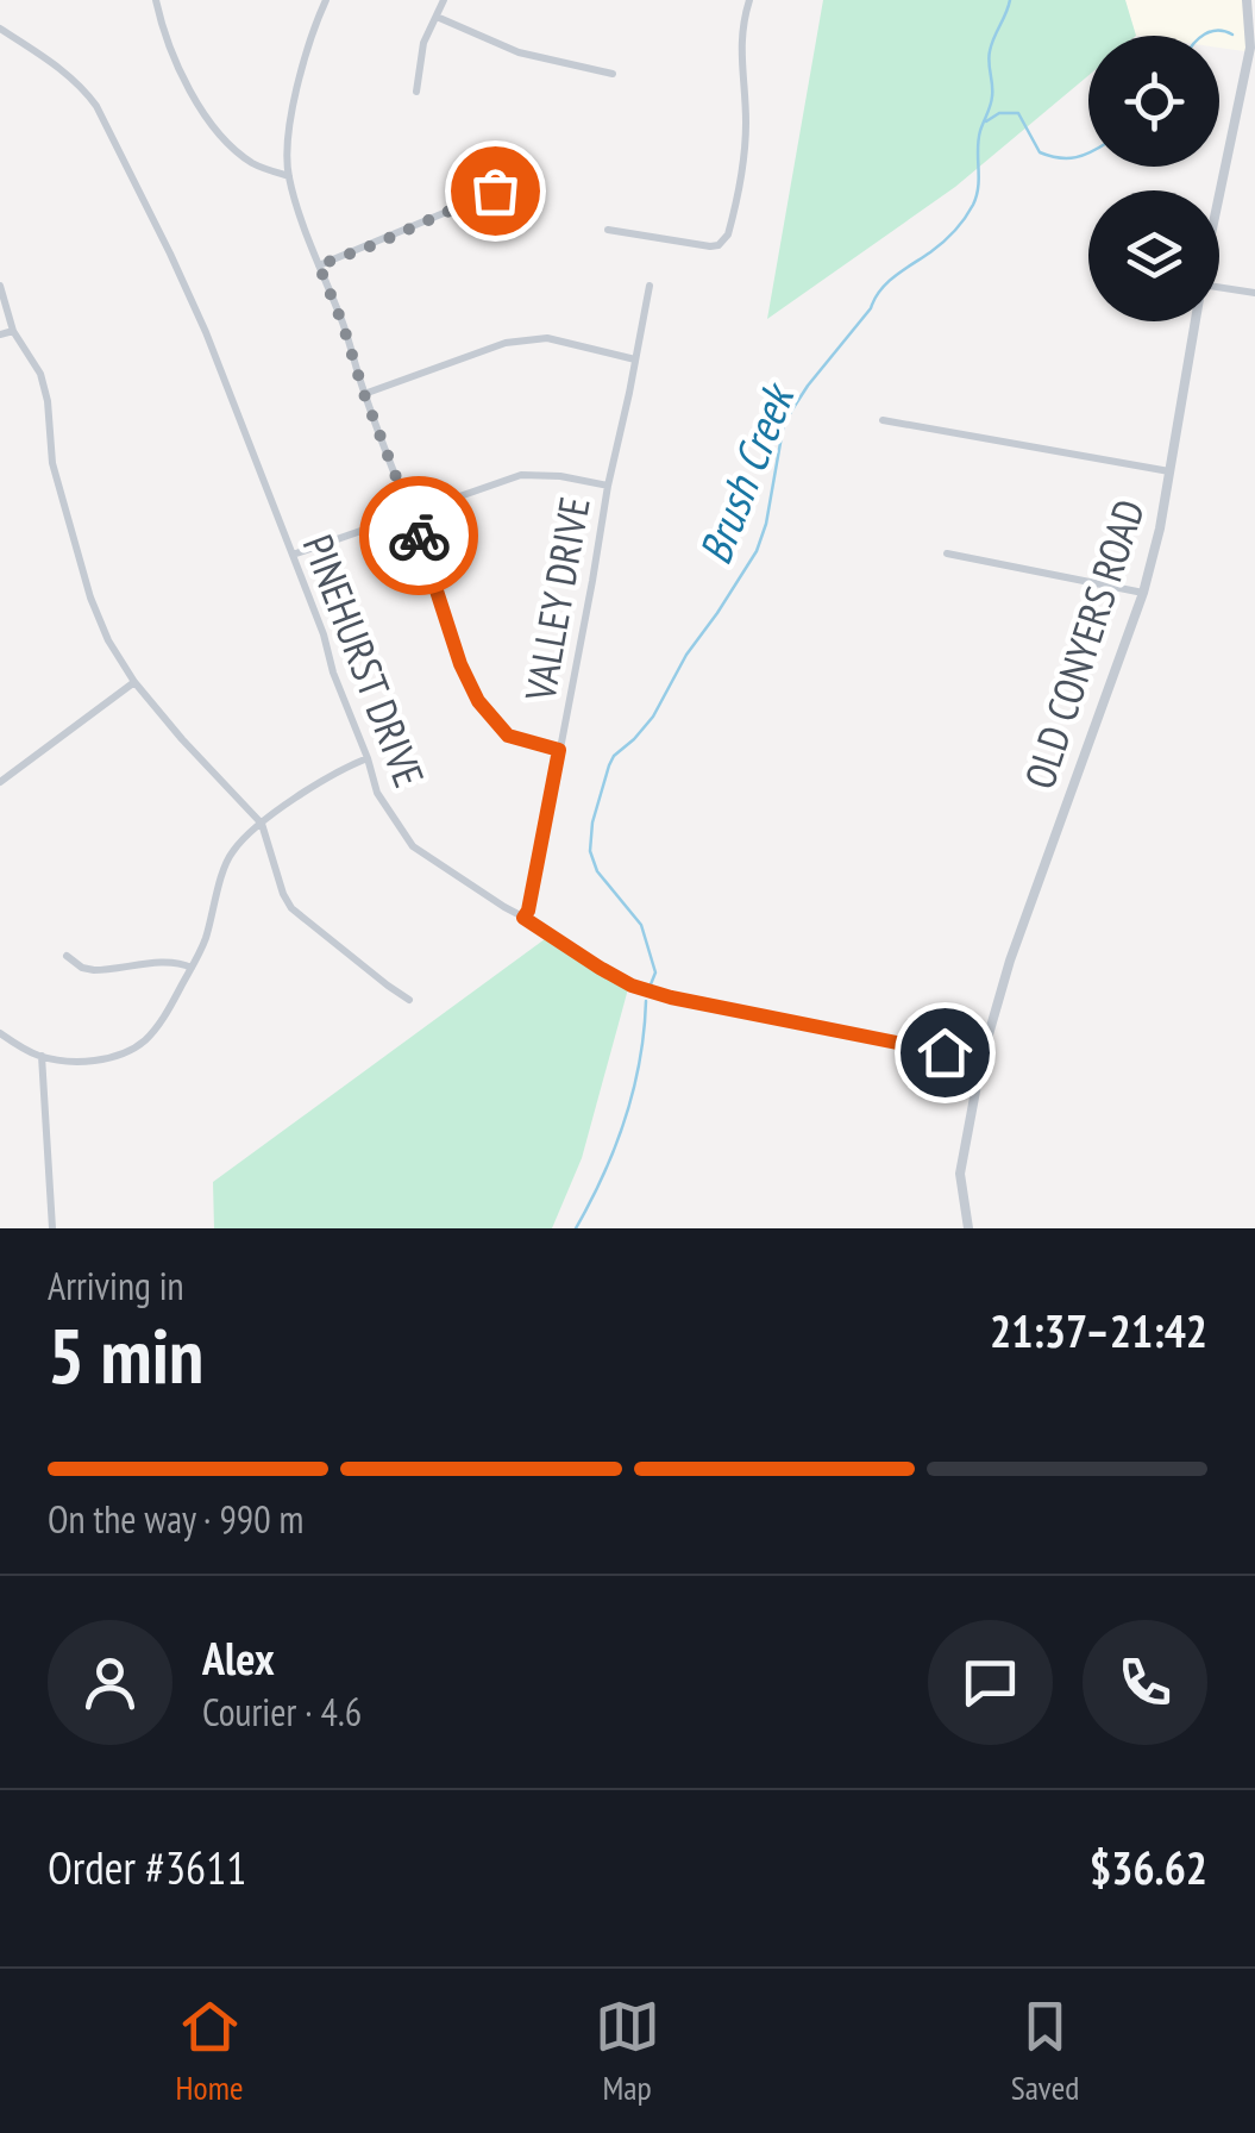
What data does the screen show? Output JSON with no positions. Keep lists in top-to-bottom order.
{
  "streets": {
    "street": ["VALLEY DRIVE", "OLD CONYERS ROAD", "PINEHURST DRIVE"]
  },
  "crossings": [
    ["VALLEY DRIVE", "PINEHURST DRIVE"],
    ["OLD CONYERS ROAD", "PINEHURST DRIVE"]
  ],
  "water": ["Brush Creek"],
  "page": {
    "heading": ["5 min", "Arriving in", "21:37–21:42"],
    "panel": [
      "Alex",
      "Courier · 4.6",
      "Order #3611",
      "$36.62"
    ],
    "bar": "On the way · 990 m",
    "tabs": ["Home", "Map", "Saved"]
  }
}
